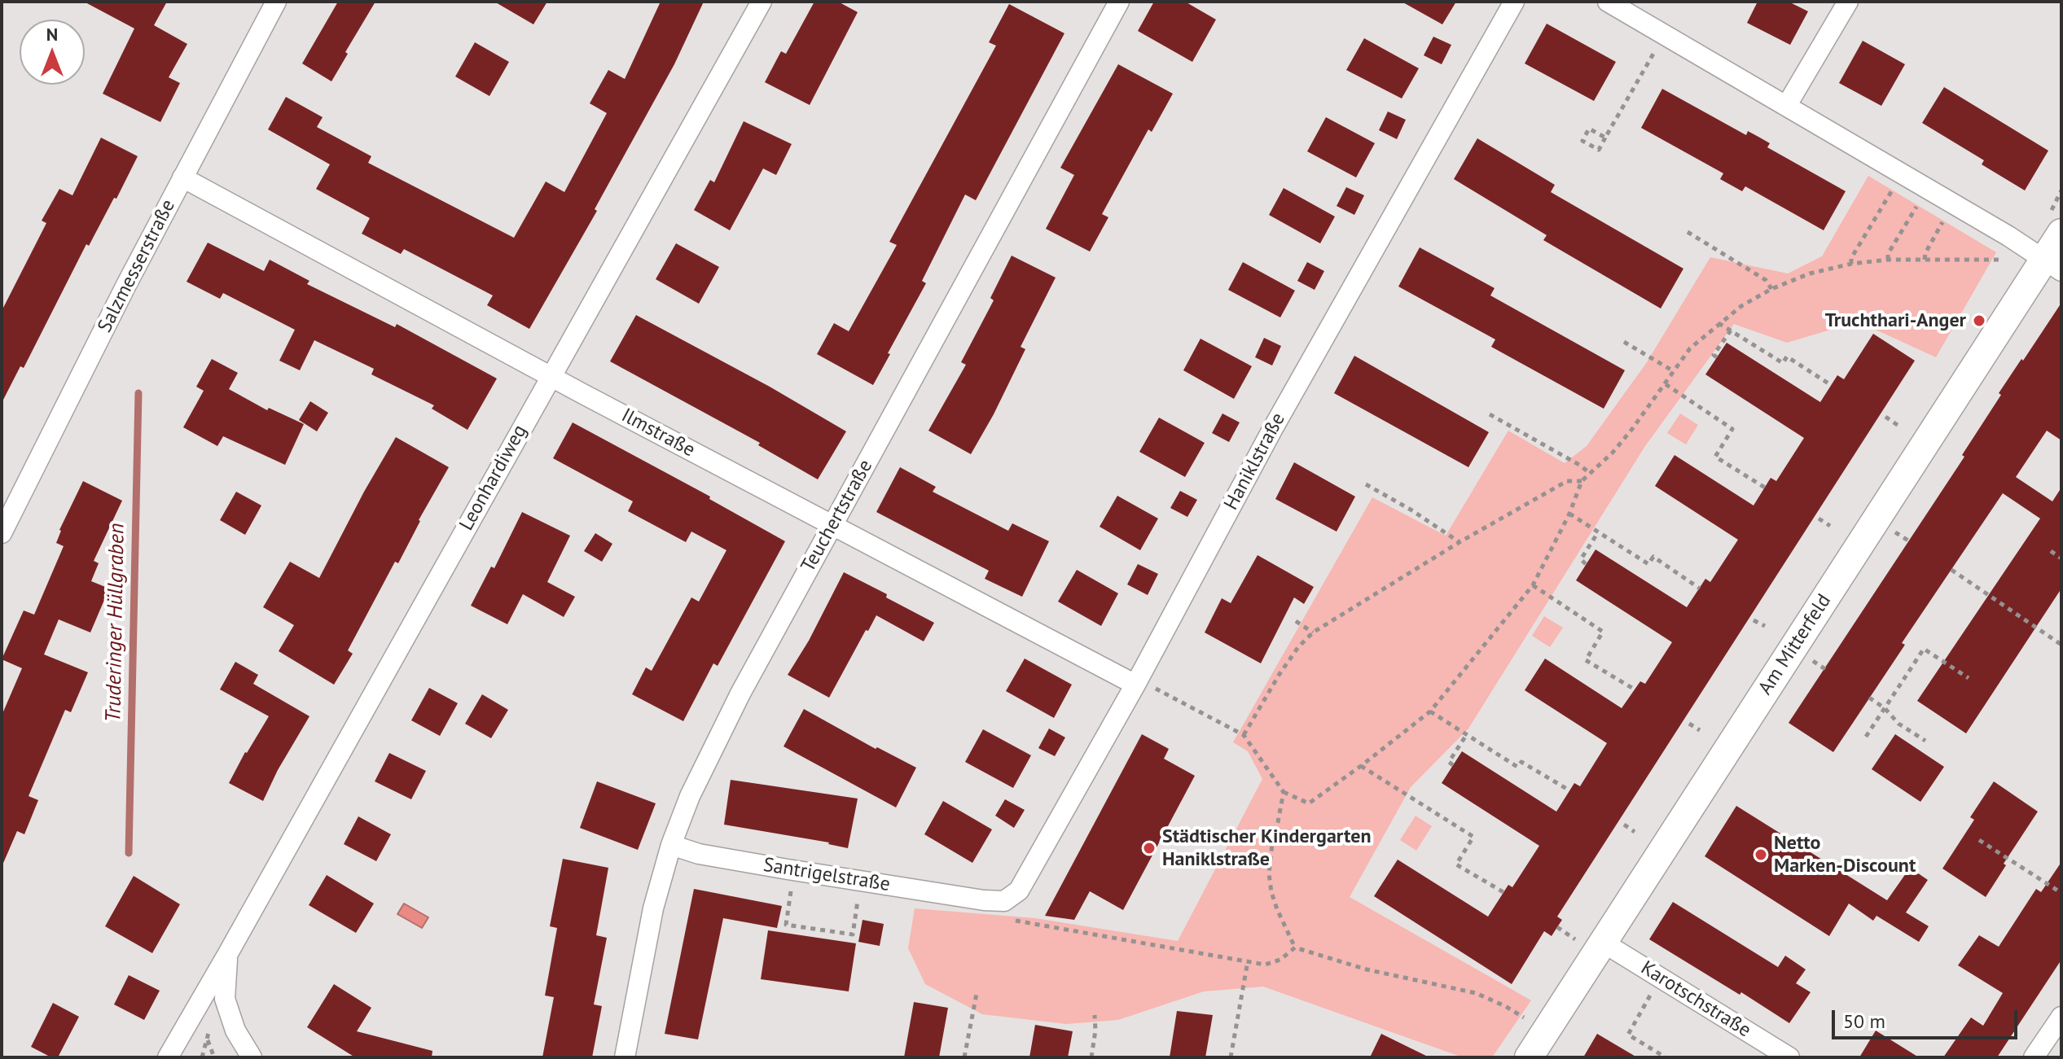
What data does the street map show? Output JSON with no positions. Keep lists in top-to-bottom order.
{
  "streets": {
    "street": [
      "Salzmesserstraße",
      "Ilmstraße",
      "Haniklstraße",
      "Leonhardiweg",
      "Teuchertstraße",
      "Am Mitterfeld",
      "Santrigelstraße",
      "Karotschstraße"
    ]
  },
  "crossings": [
    ["Salzmesserstraße", "Ilmstraße"],
    ["Ilmstraße", "Haniklstraße"],
    ["Ilmstraße", "Leonhardiweg"],
    ["Ilmstraße", "Teuchertstraße"],
    ["Haniklstraße", "Santrigelstraße"],
    ["Teuchertstraße", "Santrigelstraße"],
    ["Am Mitterfeld", "Karotschstraße"]
  ],
  "water": ["Truderinger Hüllgraben"],
  "places": ["Truchthari-Anger", "Städtischer Kindergarten Haniklstraße", "Netto Marken-Discount"],
  "scale_bar": "50 m",
  "north": "top"
}
